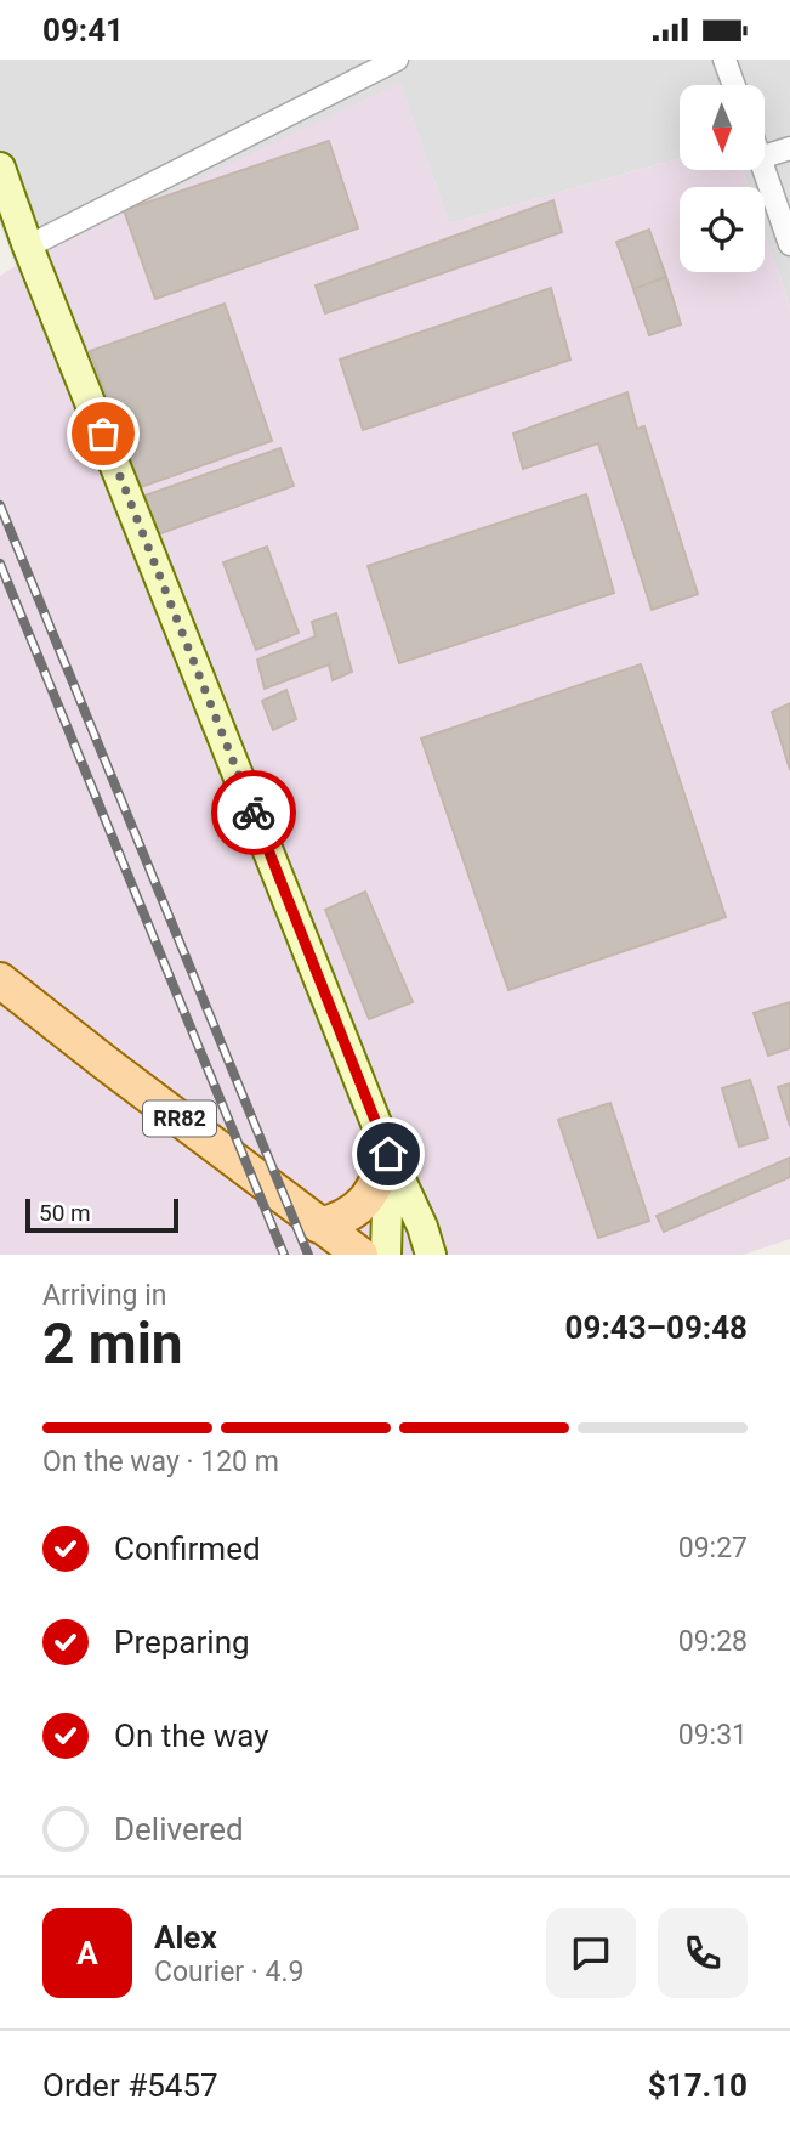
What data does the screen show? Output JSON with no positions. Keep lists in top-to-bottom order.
{
  "streets": {
    "main road": ["RR82"]
  },
  "scale_bar": "50 m",
  "north": "bottom",
  "page": {
    "status": "09:41",
    "scale": "50 m",
    "heading": ["2 min", "Arriving in", "09:43–09:48"],
    "panel": [
      "Alex",
      "Courier · 4.9",
      "Order #5457",
      "$17.10"
    ],
    "bar": "On the way · 120 m",
    "list": [
      ["Confirmed", "09:27"],
      ["Preparing", "09:28"],
      ["On the way", "09:31"],
      "Delivered"
    ],
    "round": "A"
  }
}
